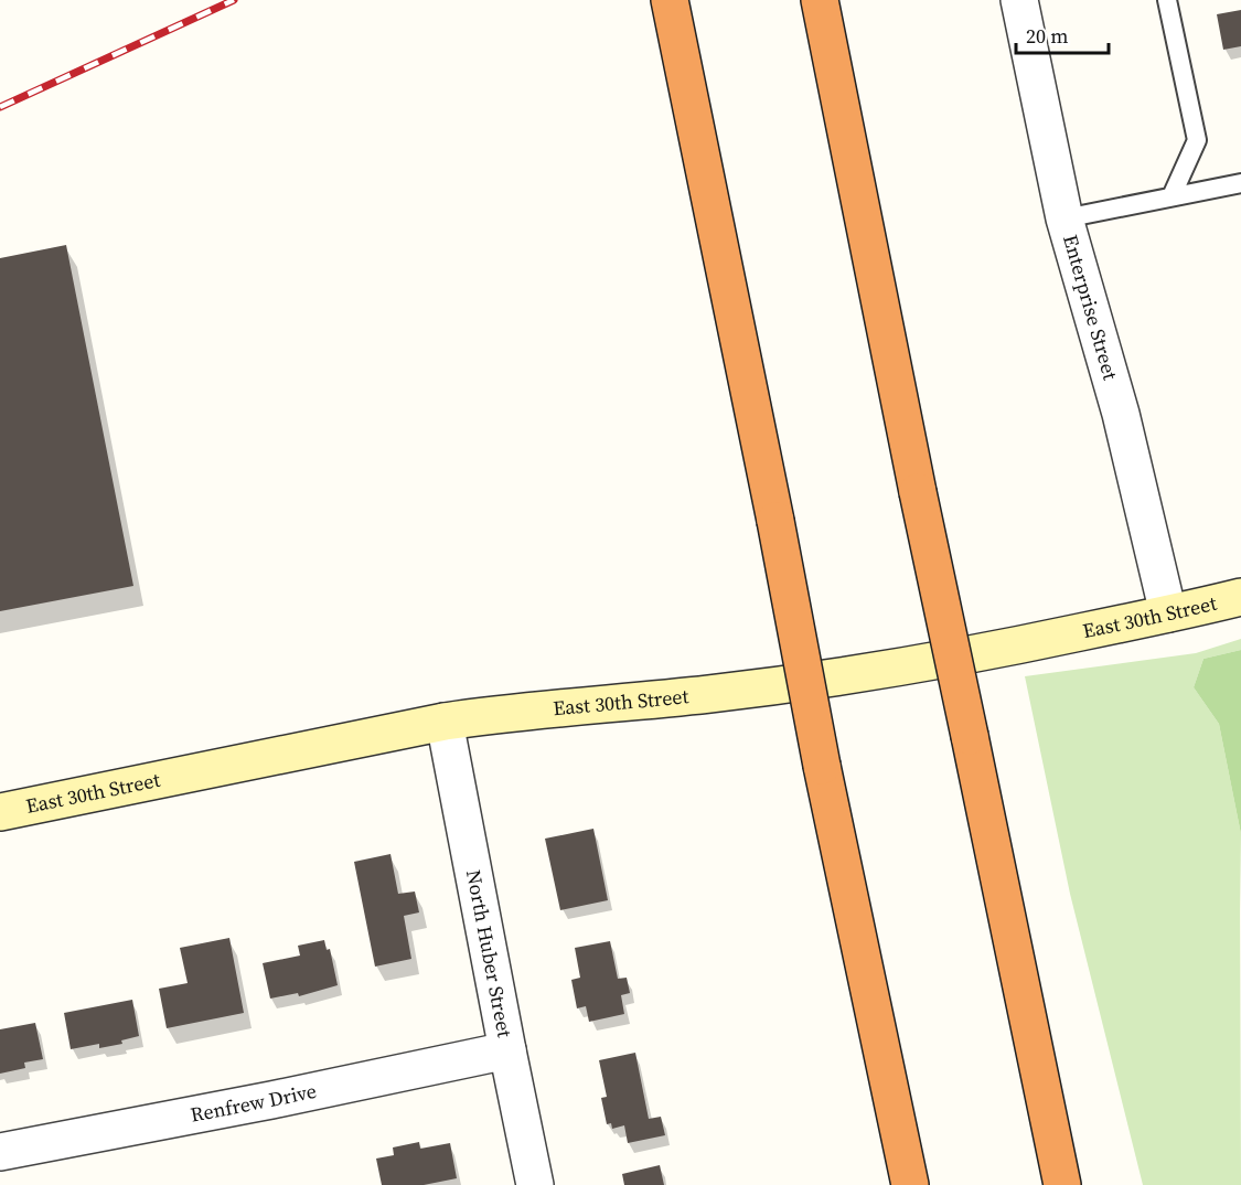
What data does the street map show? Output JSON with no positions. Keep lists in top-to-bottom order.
{
  "streets": {
    "main road": ["East 30th Street"],
    "street": ["Enterprise Street", "North Huber Street", "Renfrew Drive"]
  },
  "crossings": [
    ["Enterprise Street", "East 30th Street"],
    ["East 30th Street", "North Huber Street"],
    ["North Huber Street", "Renfrew Drive"]
  ],
  "scale_bar": "20 m"
}
